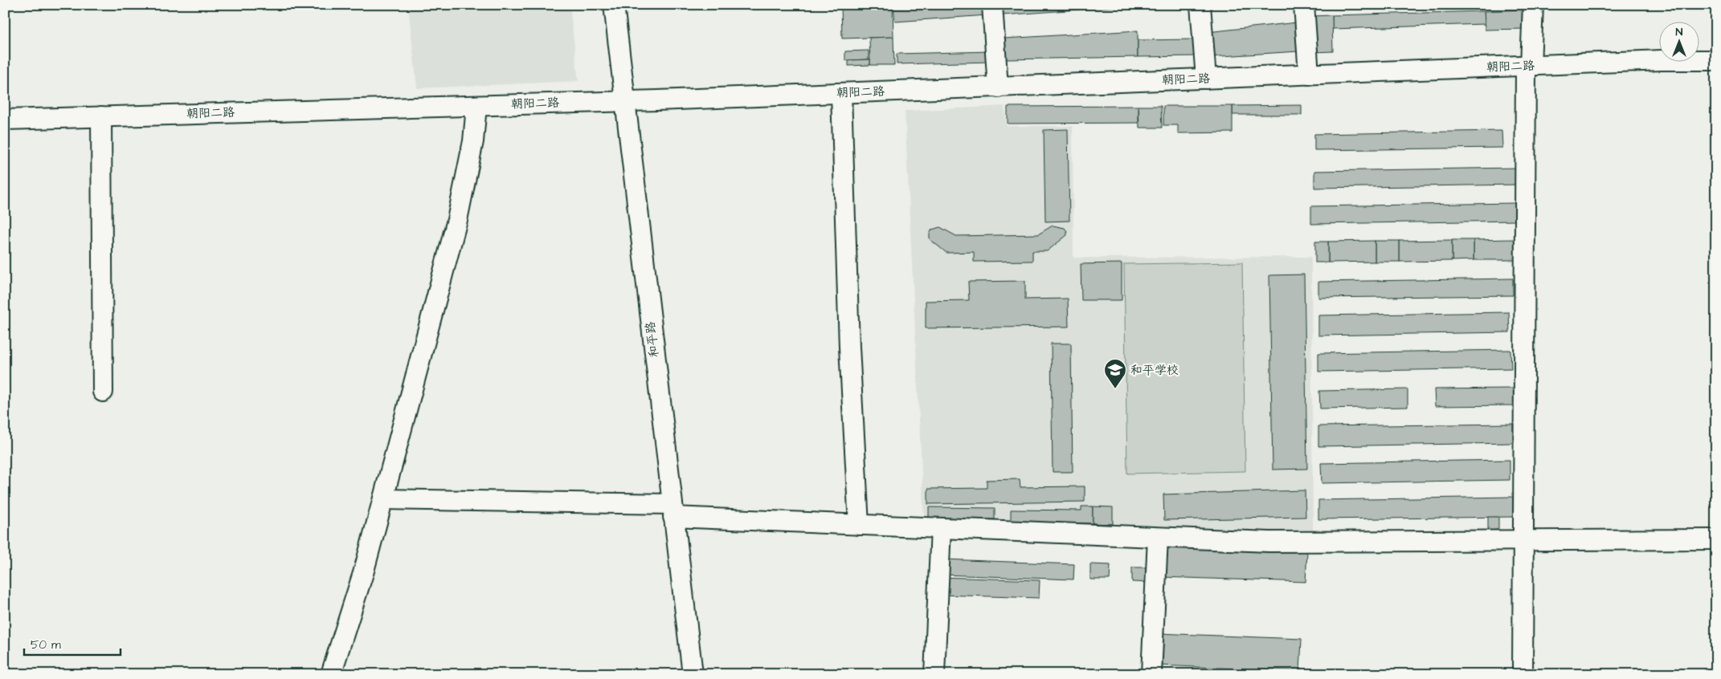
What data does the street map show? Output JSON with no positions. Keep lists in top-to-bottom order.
{
  "streets": {
    "street": ["朝阳二路", "和平路"]
  },
  "crossings": [
    ["朝阳二路", "和平路"]
  ],
  "places": {
    "school or university": ["和平学校"]
  },
  "scale_bar": "50 m",
  "north": "top"
}
